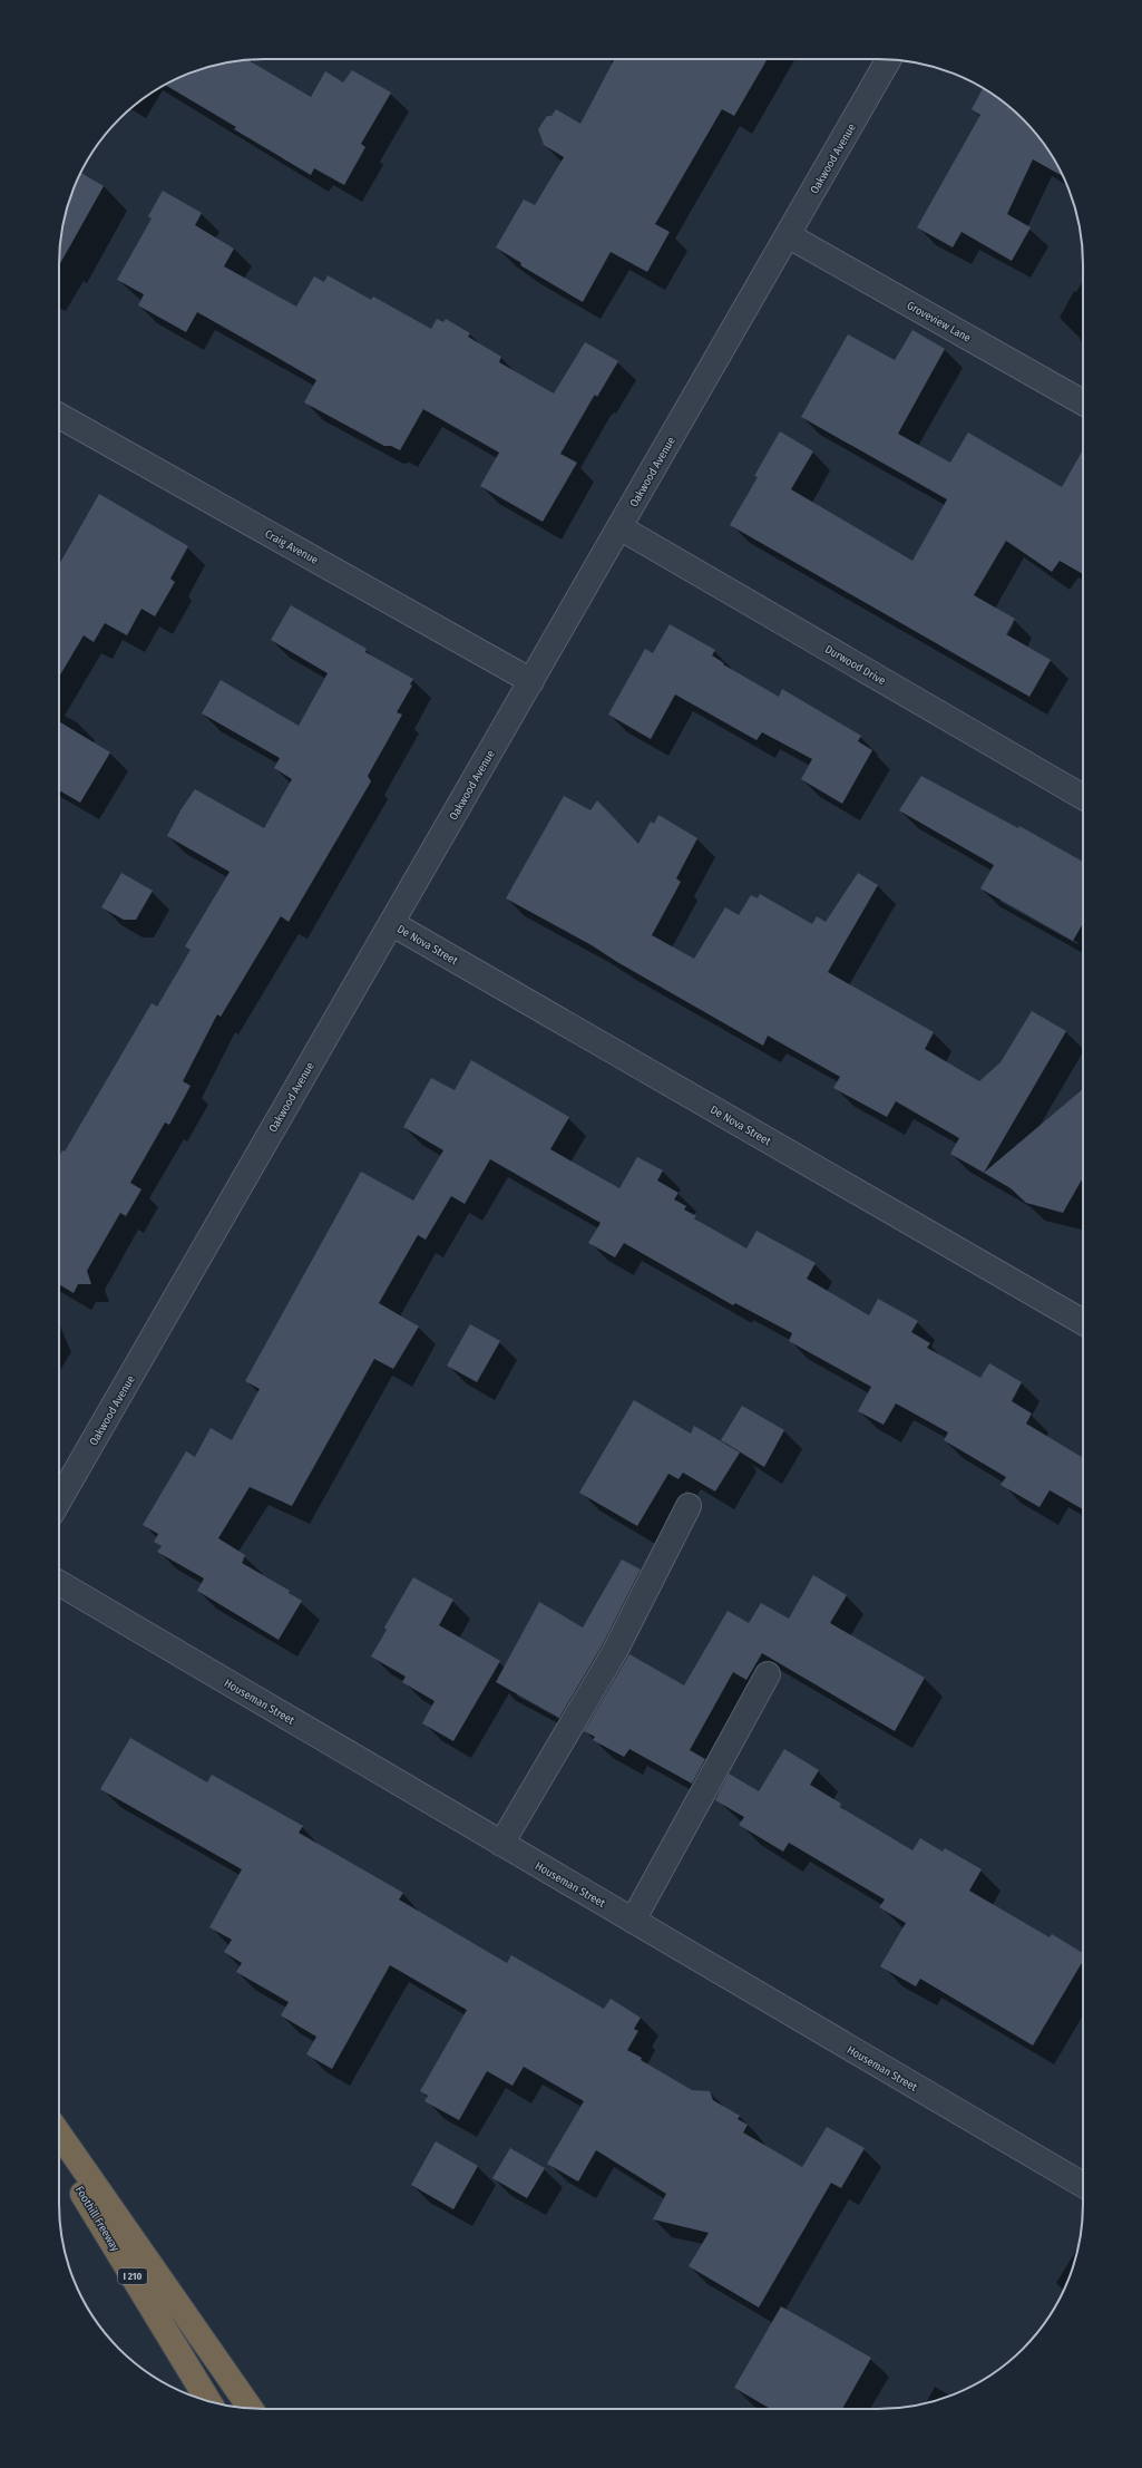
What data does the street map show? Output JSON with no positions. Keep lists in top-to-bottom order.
{
  "streets": {
    "highway": ["Foothill Freeway", "I 210"],
    "street": [
      "Oakwood Avenue",
      "Groveview Lane",
      "Craig Avenue",
      "Durwood Drive",
      "De Nova Street",
      "Houseman Street"
    ]
  },
  "crossings": [
    ["Oakwood Avenue", "Groveview Lane"],
    ["Oakwood Avenue", "Craig Avenue"],
    ["Oakwood Avenue", "Durwood Drive"],
    ["Oakwood Avenue", "De Nova Street"]
  ]
}
